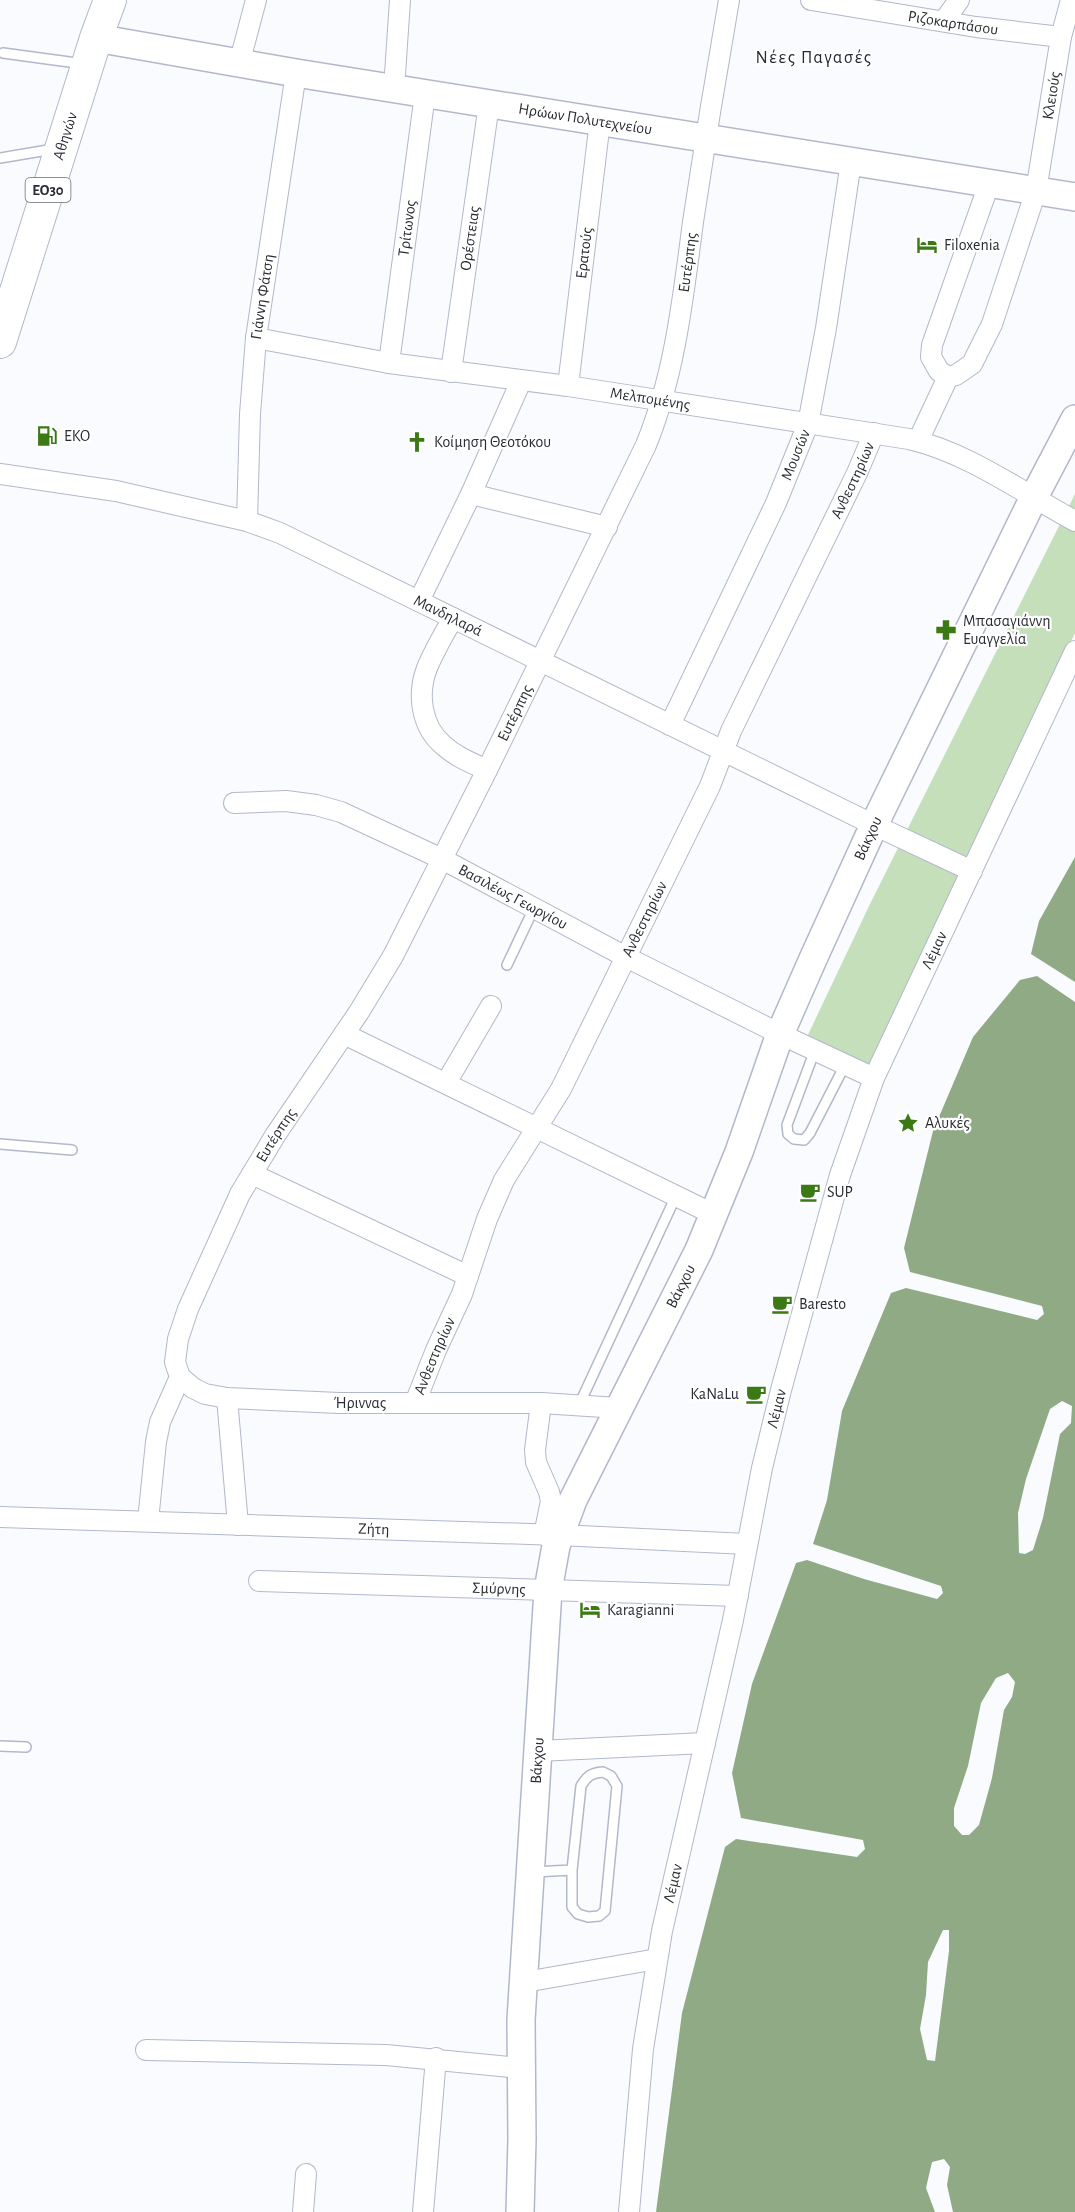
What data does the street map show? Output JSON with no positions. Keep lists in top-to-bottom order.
{
  "streets": {
    "main road": ["Αθηνών", "ΕΟ30"],
    "street": [
      "Ριζοκαρπάσου",
      "Κλειούς",
      "Ηρώων Πολυτεχνείου",
      "Τρίτωνος",
      "Ορέστειας",
      "Ερατούς",
      "Ευτέρπης",
      "Γιάννη Φάτση",
      "Μελπομένης",
      "Μουσών",
      "Ανθεστηρίων",
      "Μανδηλαρά",
      "Βάκχου",
      "Βασιλέως Γεωργίου",
      "Λέμαν",
      "Ήριννας",
      "Ζήτη",
      "Σμύρνης"
    ]
  },
  "crossings": [
    ["Ριζοκαρπάσου", "Κλειούς"],
    ["Κλειούς", "Ηρώων Πολυτεχνείου"],
    ["Ηρώων Πολυτεχνείου", "Αθηνών"],
    ["Ηρώων Πολυτεχνείου", "Τρίτωνος"],
    ["Ηρώων Πολυτεχνείου", "Ορέστειας"],
    ["Ηρώων Πολυτεχνείου", "Ερατούς"],
    ["Ηρώων Πολυτεχνείου", "Ευτέρπης"],
    ["Ηρώων Πολυτεχνείου", "Γιάννη Φάτση"],
    ["Ηρώων Πολυτεχνείου", "Μουσών"],
    ["Τρίτωνος", "Μελπομένης"],
    ["Ορέστειας", "Μελπομένης"],
    ["Ερατούς", "Μελπομένης"],
    ["Ευτέρπης", "Μελπομένης"],
    ["Ευτέρπης", "Μανδηλαρά"],
    ["Ευτέρπης", "Βασιλέως Γεωργίου"],
    ["Ευτέρπης", "Ήριννας"],
    ["Γιάννη Φάτση", "Μελπομένης"],
    ["Γιάννη Φάτση", "Μανδηλαρά"],
    ["Μελπομένης", "Μουσών"],
    ["Μελπομένης", "Ανθεστηρίων"],
    ["Μελπομένης", "Βάκχου"],
    ["Μουσών", "Μανδηλαρά"],
    ["Ανθεστηρίων", "Μανδηλαρά"],
    ["Ανθεστηρίων", "Βασιλέως Γεωργίου"],
    ["Ανθεστηρίων", "Ήριννας"],
    ["Μανδηλαρά", "Βάκχου"],
    ["Μανδηλαρά", "Λέμαν"],
    ["Βάκχου", "Βασιλέως Γεωργίου"],
    ["Βάκχου", "Ήριννας"],
    ["Βάκχου", "Ζήτη"],
    ["Βάκχου", "Σμύρνης"],
    ["Βασιλέως Γεωργίου", "Λέμαν"],
    ["Λέμαν", "Ζήτη"],
    ["Λέμαν", "Σμύρνης"]
  ],
  "districts": ["Νέες Παγασές"],
  "places": {
    "hotel": ["Filoxenia", "Karagianni"],
    "fuel station": ["EKO"],
    "church": ["Κοίμηση Θεοτόκου"],
    "pharmacy": ["Μπασαγιάννη Ευαγγελία"],
    "place": ["Αλυκές"],
    "cafe": ["SUP", "Baresto", "KaNaLu"]
  }
}
